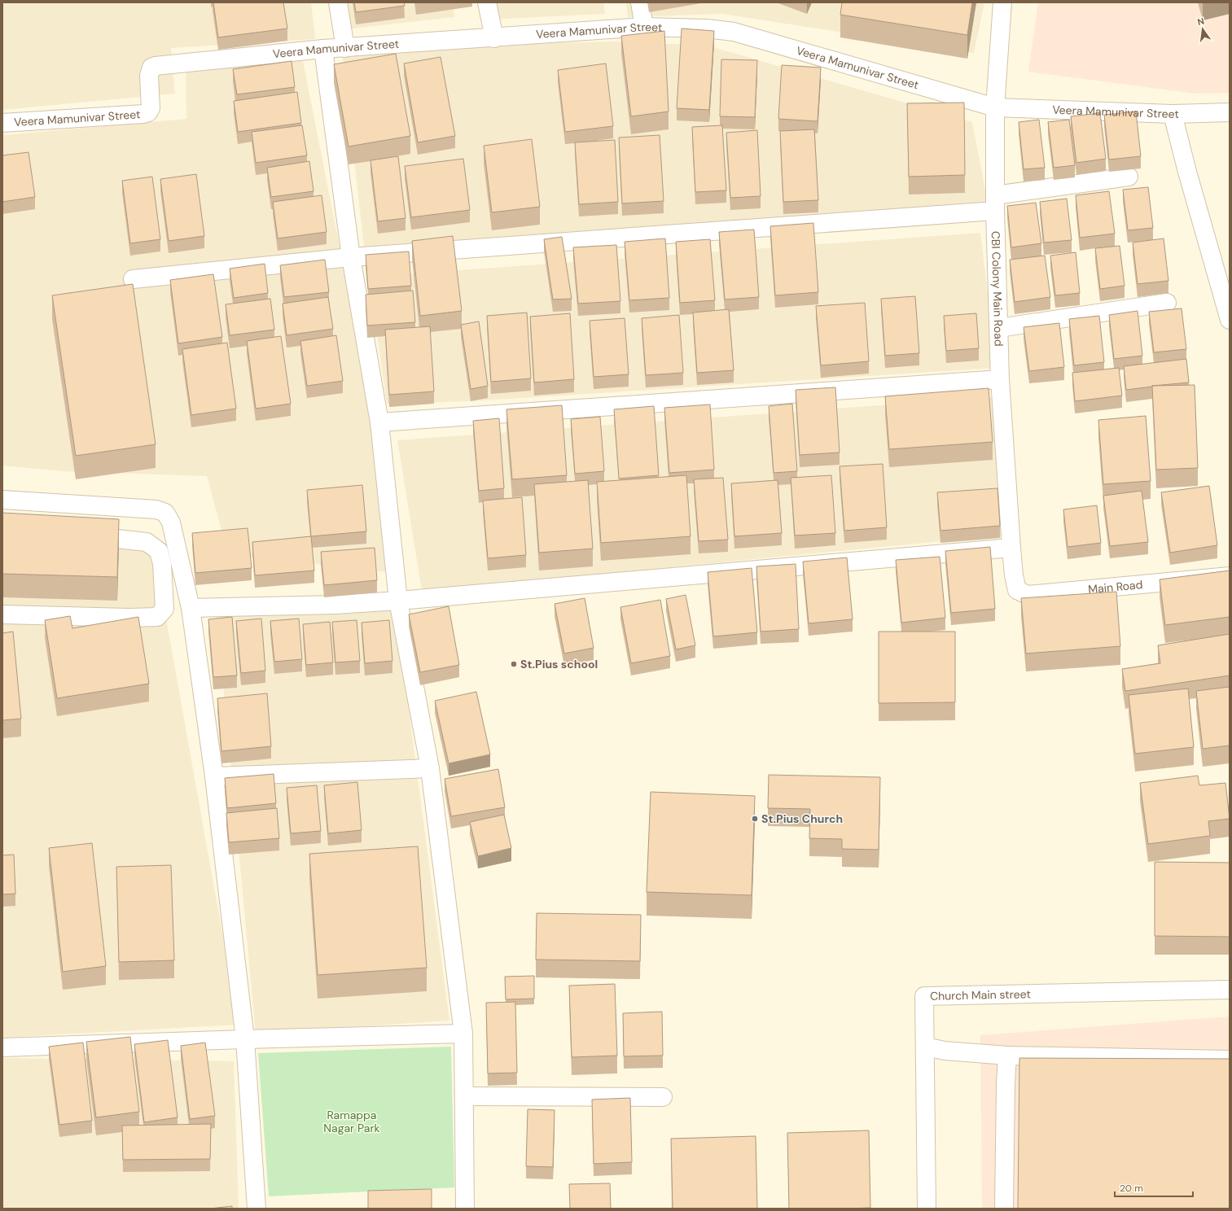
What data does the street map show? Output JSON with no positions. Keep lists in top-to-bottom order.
{
  "streets": {
    "street": [
      "Veera Mamunivar Street",
      "CBI Colony Main Road",
      "Main Road",
      "Church Main street"
    ]
  },
  "crossings": [
    ["Veera Mamunivar Street", "CBI Colony Main Road"],
    ["CBI Colony Main Road", "Main Road"]
  ],
  "parks": ["Ramappa Nagar Park"],
  "places": ["St.Pius school", "St.Pius Church"],
  "scale_bar": "20 m",
  "north": "top"
}
